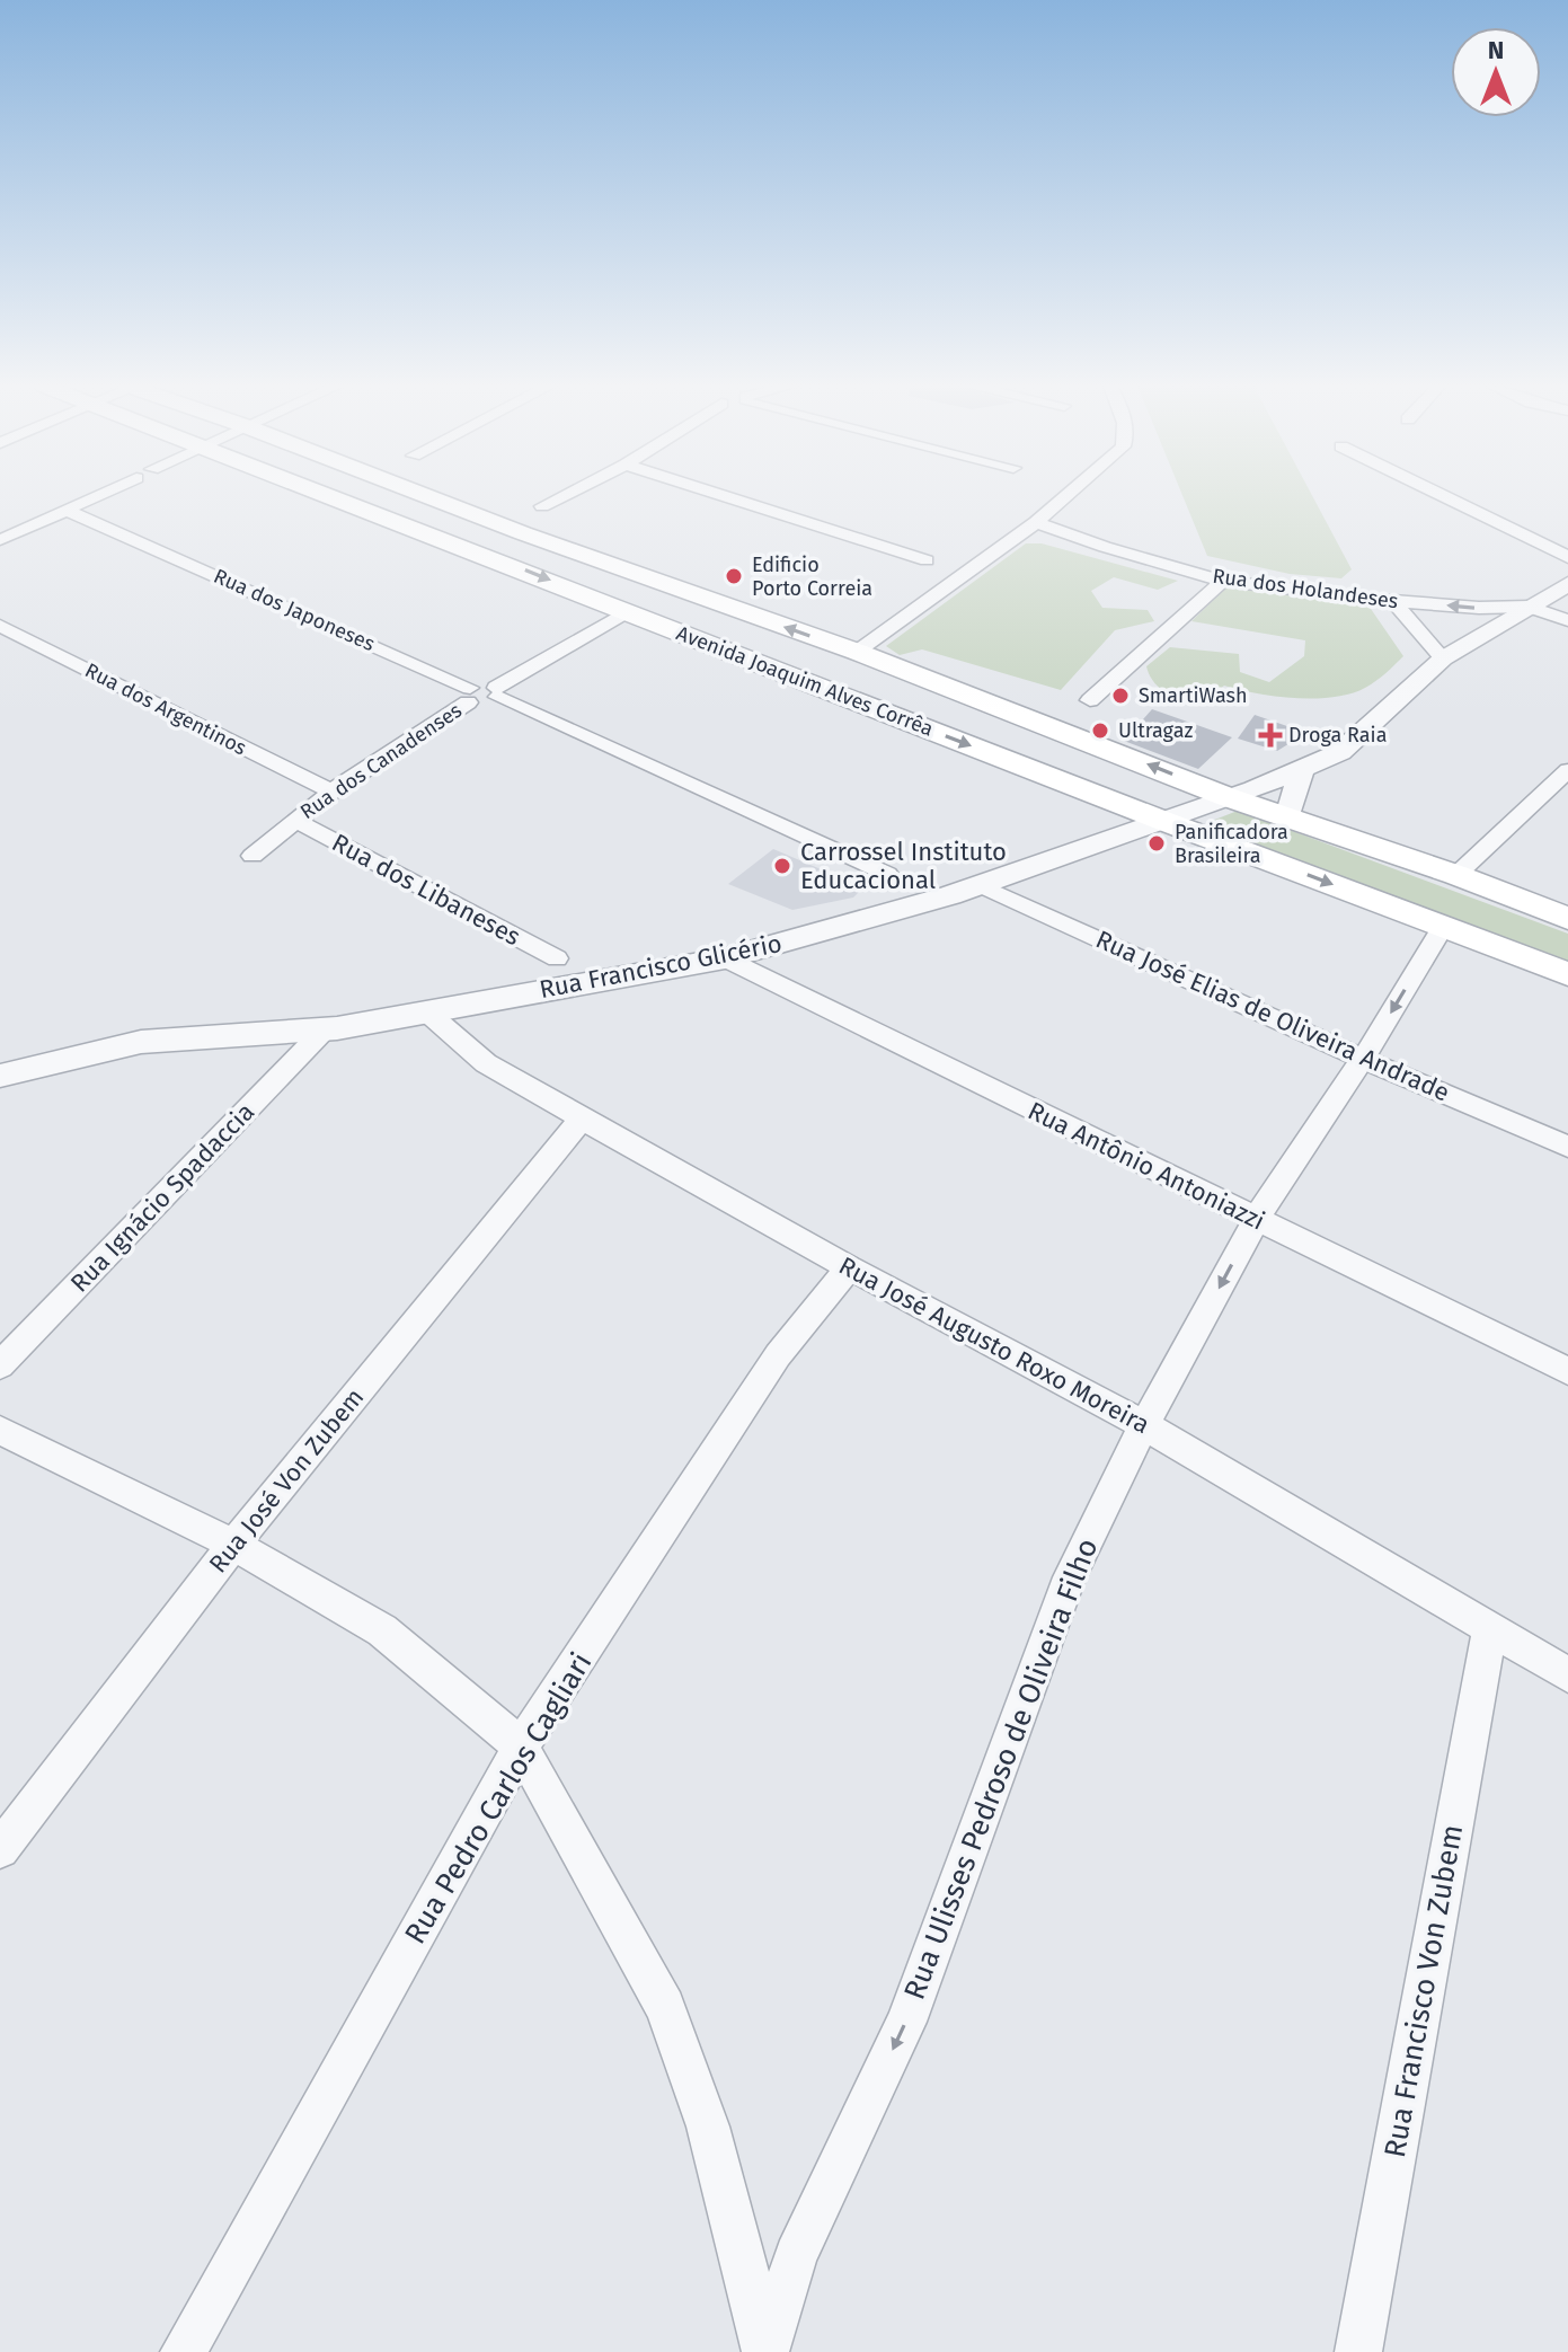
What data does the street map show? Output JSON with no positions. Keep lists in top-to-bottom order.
{
  "streets": {
    "main road": ["Avenida Joaquim Alves Corrêa"],
    "street": [
      "Rua dos Holandeses",
      "Rua dos Japoneses",
      "Rua dos Argentinos",
      "Rua dos Canadenses",
      "Rua dos Libaneses",
      "Rua Francisco Glicério",
      "Rua José Elias de Oliveira Andrade",
      "Rua Antônio Antoniazzi",
      "Rua Ignácio Spadaccia",
      "Rua José Augusto Roxo Moreira",
      "Rua José Von Zubem",
      "Rua Ulisses Pedroso de Oliveira Filho",
      "Rua Pedro Carlos Cagliari",
      "Rua Francisco Von Zubem"
    ]
  },
  "crossings": [
    ["Rua dos Holandeses", "Rua Francisco Glicério"],
    ["Rua dos Japoneses", "Rua dos Canadenses"],
    ["Avenida Joaquim Alves Corrêa", "Rua Francisco Glicério"],
    ["Avenida Joaquim Alves Corrêa", "Rua Ulisses Pedroso de Oliveira Filho"],
    ["Rua dos Argentinos", "Rua dos Canadenses"],
    ["Rua dos Canadenses", "Rua dos Libaneses"],
    ["Rua Francisco Glicério", "Rua José Elias de Oliveira Andrade"],
    ["Rua Francisco Glicério", "Rua Antônio Antoniazzi"],
    ["Rua Francisco Glicério", "Rua Ignácio Spadaccia"],
    ["Rua Francisco Glicério", "Rua José Augusto Roxo Moreira"],
    ["Rua José Elias de Oliveira Andrade", "Rua Ulisses Pedroso de Oliveira Filho"],
    ["Rua Antônio Antoniazzi", "Rua Ulisses Pedroso de Oliveira Filho"],
    ["Rua José Augusto Roxo Moreira", "Rua José Von Zubem"],
    ["Rua José Augusto Roxo Moreira", "Rua Ulisses Pedroso de Oliveira Filho"],
    ["Rua José Augusto Roxo Moreira", "Rua Pedro Carlos Cagliari"],
    ["Rua José Augusto Roxo Moreira", "Rua Francisco Von Zubem"]
  ],
  "one_way": ["Rua Ulisses Pedroso de Oliveira Filho"],
  "places": {
    "other": [
      "Edificio Porto Correia",
      "SmartiWash",
      "Ultragaz",
      "Panificadora Brasileira",
      "Carrossel Instituto Educacional"
    ],
    "health": ["Droga Raia"]
  },
  "north": "top"
}
